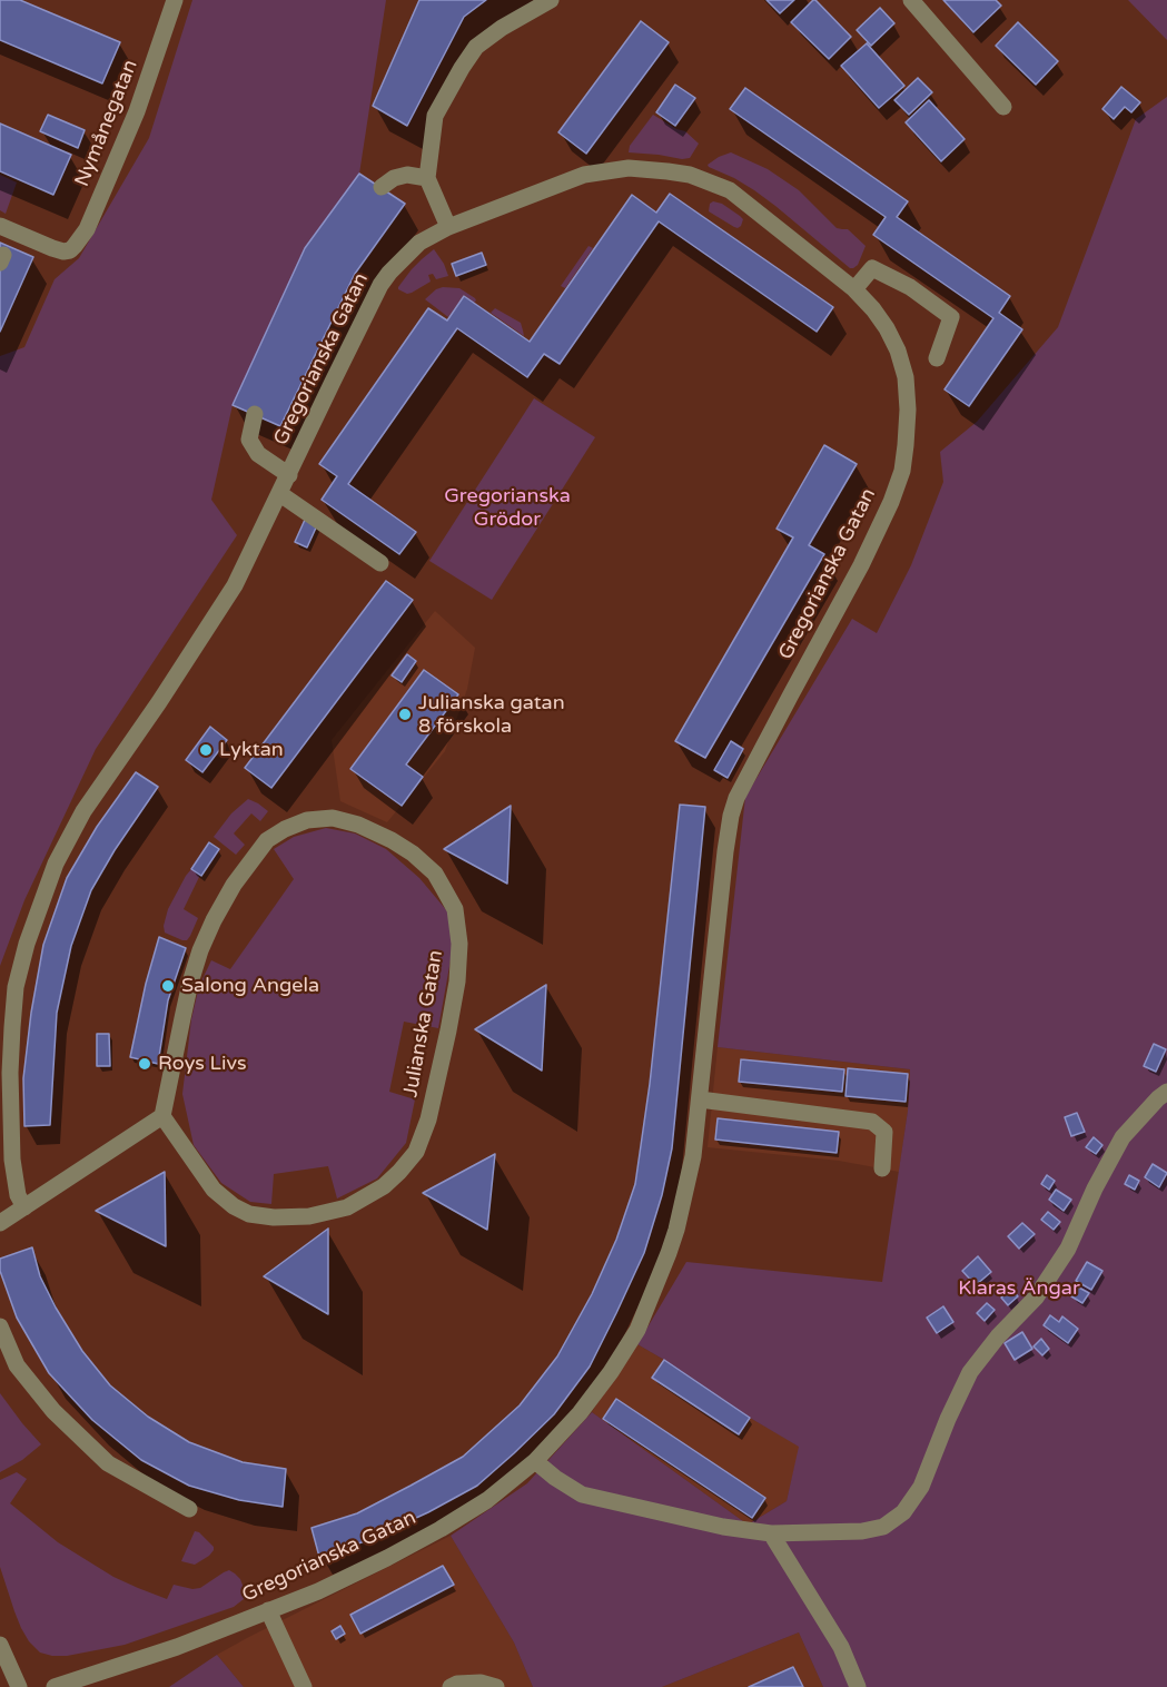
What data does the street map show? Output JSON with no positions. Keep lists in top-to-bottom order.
{
  "streets": {
    "street": ["Nymånegatan", "Gregorianska Gatan", "Julianska Gatan"]
  },
  "parks": ["Gregorianska Grödor", "Klaras Ängar"],
  "places": [
    "Julianska gatan 8 förskola",
    "Lyktan",
    "Salong Angela",
    "Roys Livs"
  ]
}
